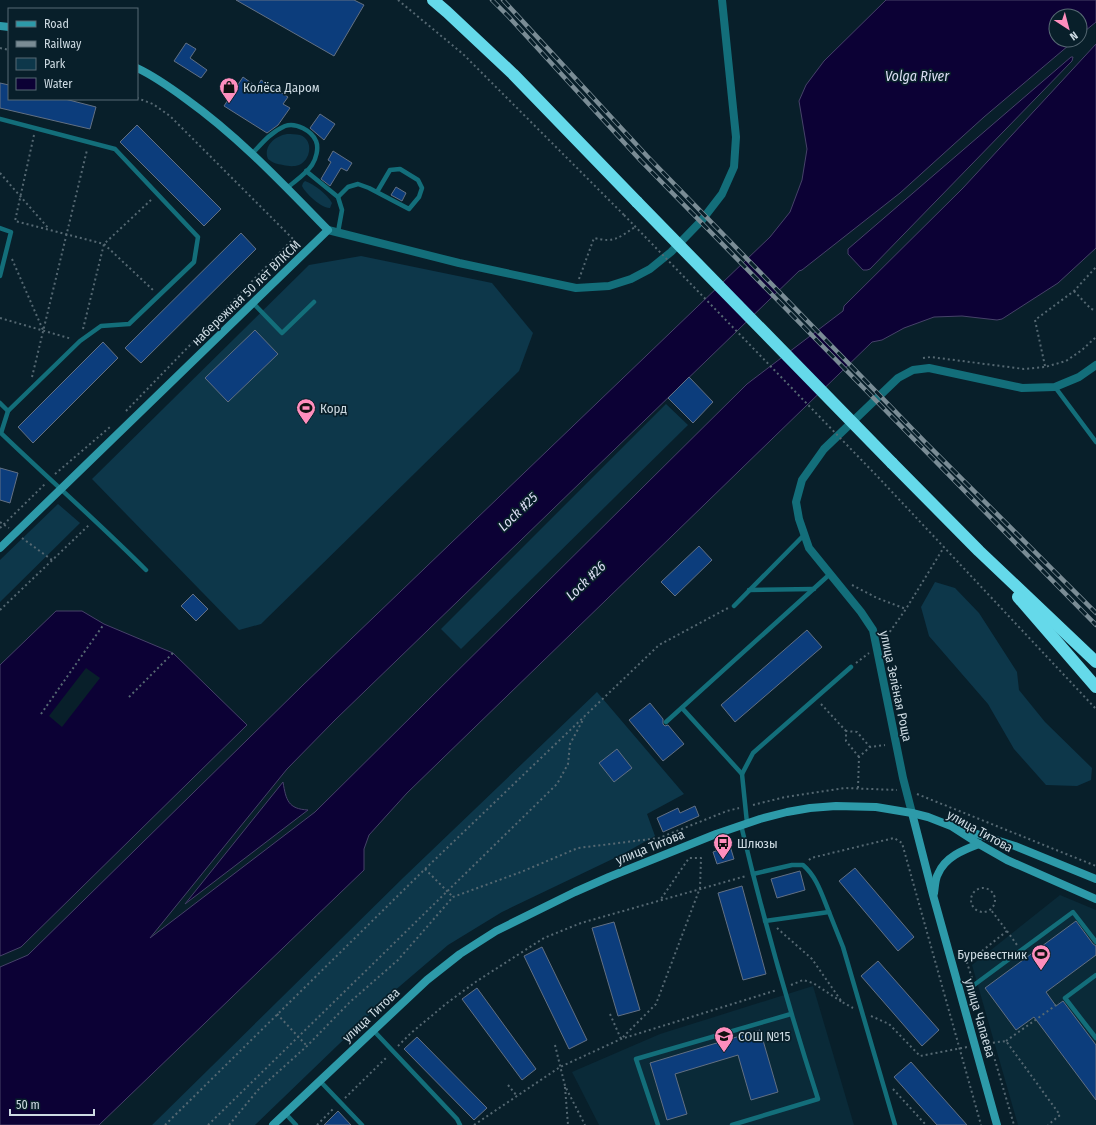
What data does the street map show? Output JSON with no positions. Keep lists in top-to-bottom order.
{
  "streets": {
    "street": [
      "набережная 50 лет ВЛКСМ",
      "улица Зелёная Роща",
      "улица Титова",
      "улица Чапаева"
    ]
  },
  "crossings": [
    ["улица Зелёная Роща", "улица Титова"],
    ["улица Титова", "улица Чапаева"]
  ],
  "water": ["Volga River", "Lock #25", "Lock #26"],
  "places": {
    "shop": ["Колёса Даром"],
    "sports": ["Корд", "Буревестник"],
    "bus stop": ["Шлюзы"],
    "school or university": ["СОШ №15"]
  },
  "legend": [
    "Road",
    "Railway",
    "Park",
    "Water"
  ],
  "scale_bar": "50 m",
  "north": "bottom right"
}
